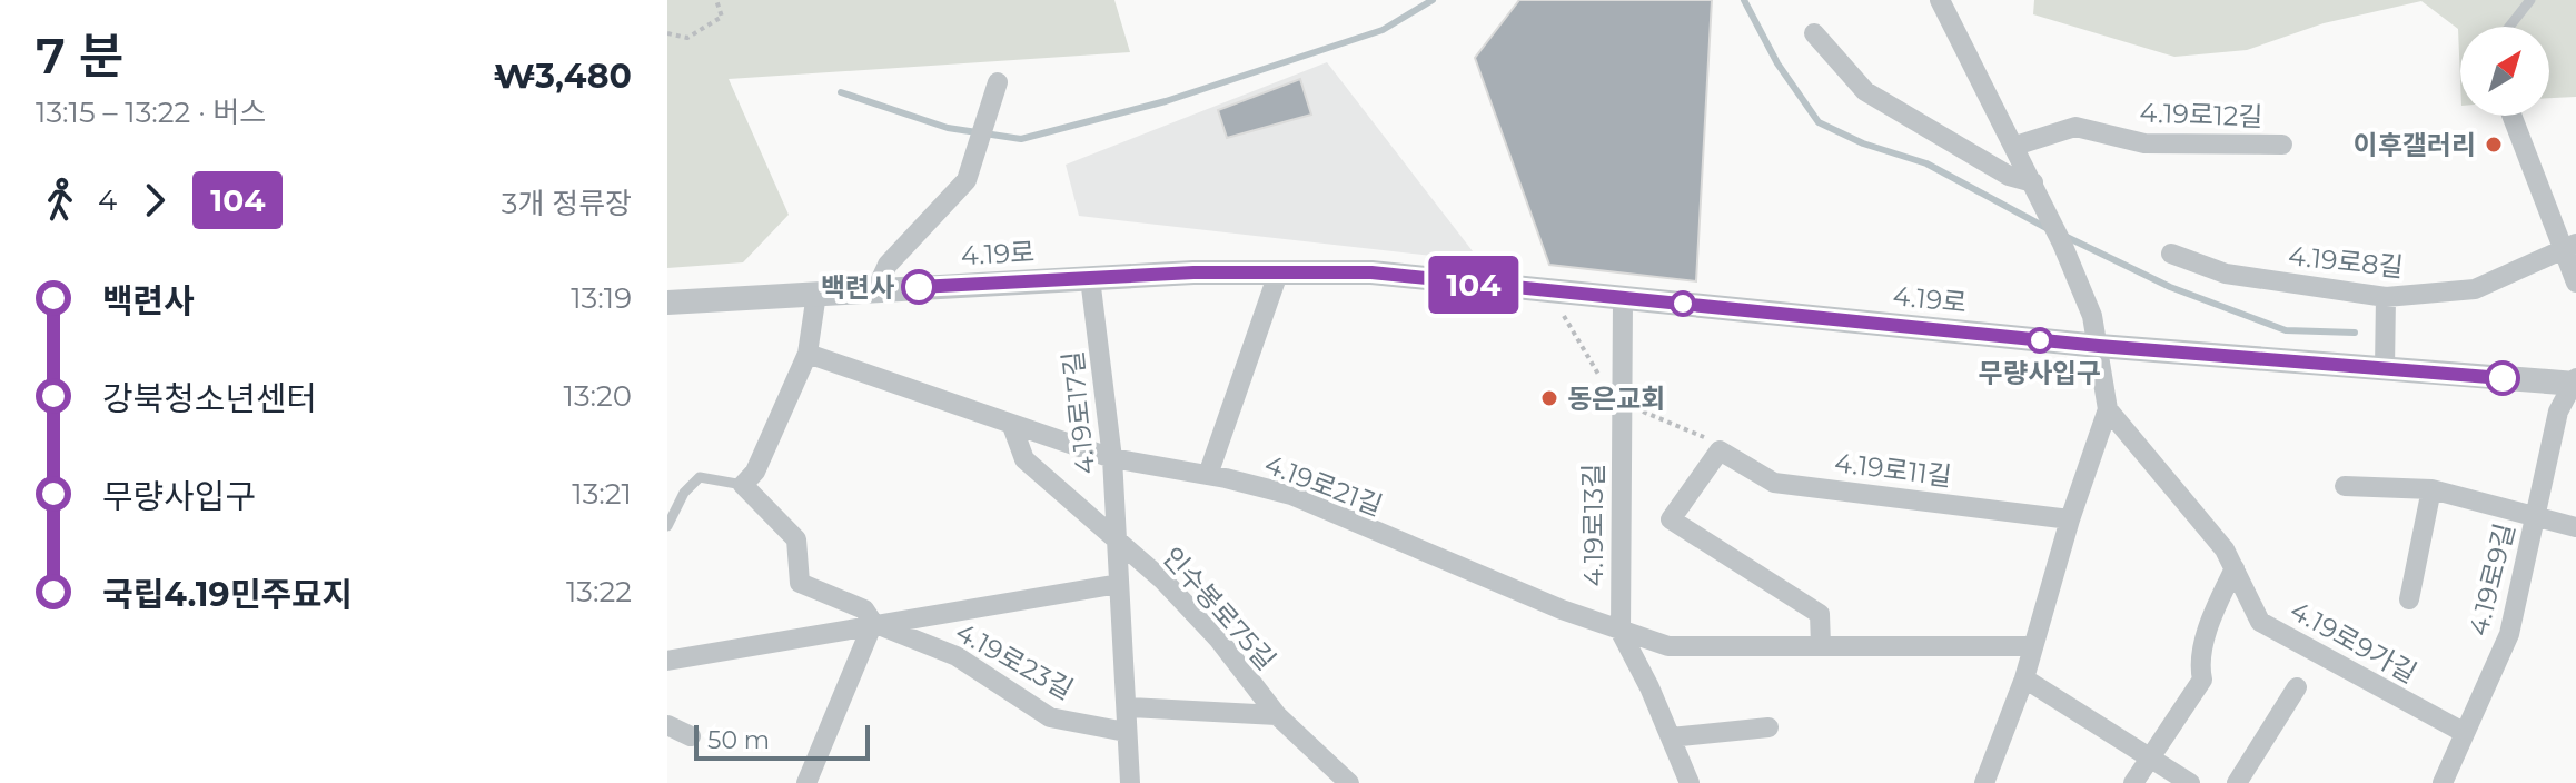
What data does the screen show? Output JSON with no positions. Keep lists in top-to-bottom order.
{
  "streets": {
    "street": [
      "4.19로12길",
      "4.19로",
      "4.19로8길",
      "4.19로17길",
      "4.19로11길",
      "4.19로21길",
      "4.19로13길",
      "4.19로9길",
      "인수봉로75길",
      "4.19로9가길",
      "4.19로23길"
    ]
  },
  "crossings": [
    ["4.19로", "4.19로17길"],
    ["4.19로", "4.19로13길"],
    ["4.19로", "4.19로9길"],
    ["4.19로17길", "4.19로21길"],
    ["4.19로17길", "인수봉로75길"],
    ["4.19로17길", "4.19로23길"],
    ["4.19로11길", "4.19로21길"],
    ["4.19로21길", "4.19로13길"],
    ["4.19로9길", "4.19로9가길"]
  ],
  "places": [
    "이후갤러리",
    "백련사",
    "무량사입구",
    "동은교회"
  ],
  "lines": ["bus line 104"],
  "scale_bar": "50 m",
  "north": "top right",
  "page": {
    "heading": ["7 분", "13:15 – 13:22 · 버스", "₩3,480"],
    "on_map": "104",
    "legs": ["4", "104", "3개 정류장"],
    "list": [
      {
        "name": "백련사",
        "value": "13:19"
      },
      {
        "name": "강북청소년센터",
        "value": "13:20"
      },
      {
        "name": "무량사입구",
        "value": "13:21"
      },
      {
        "name": "국립4.19민주묘지",
        "value": "13:22"
      }
    ],
    "scale": "50 m"
  }
}
